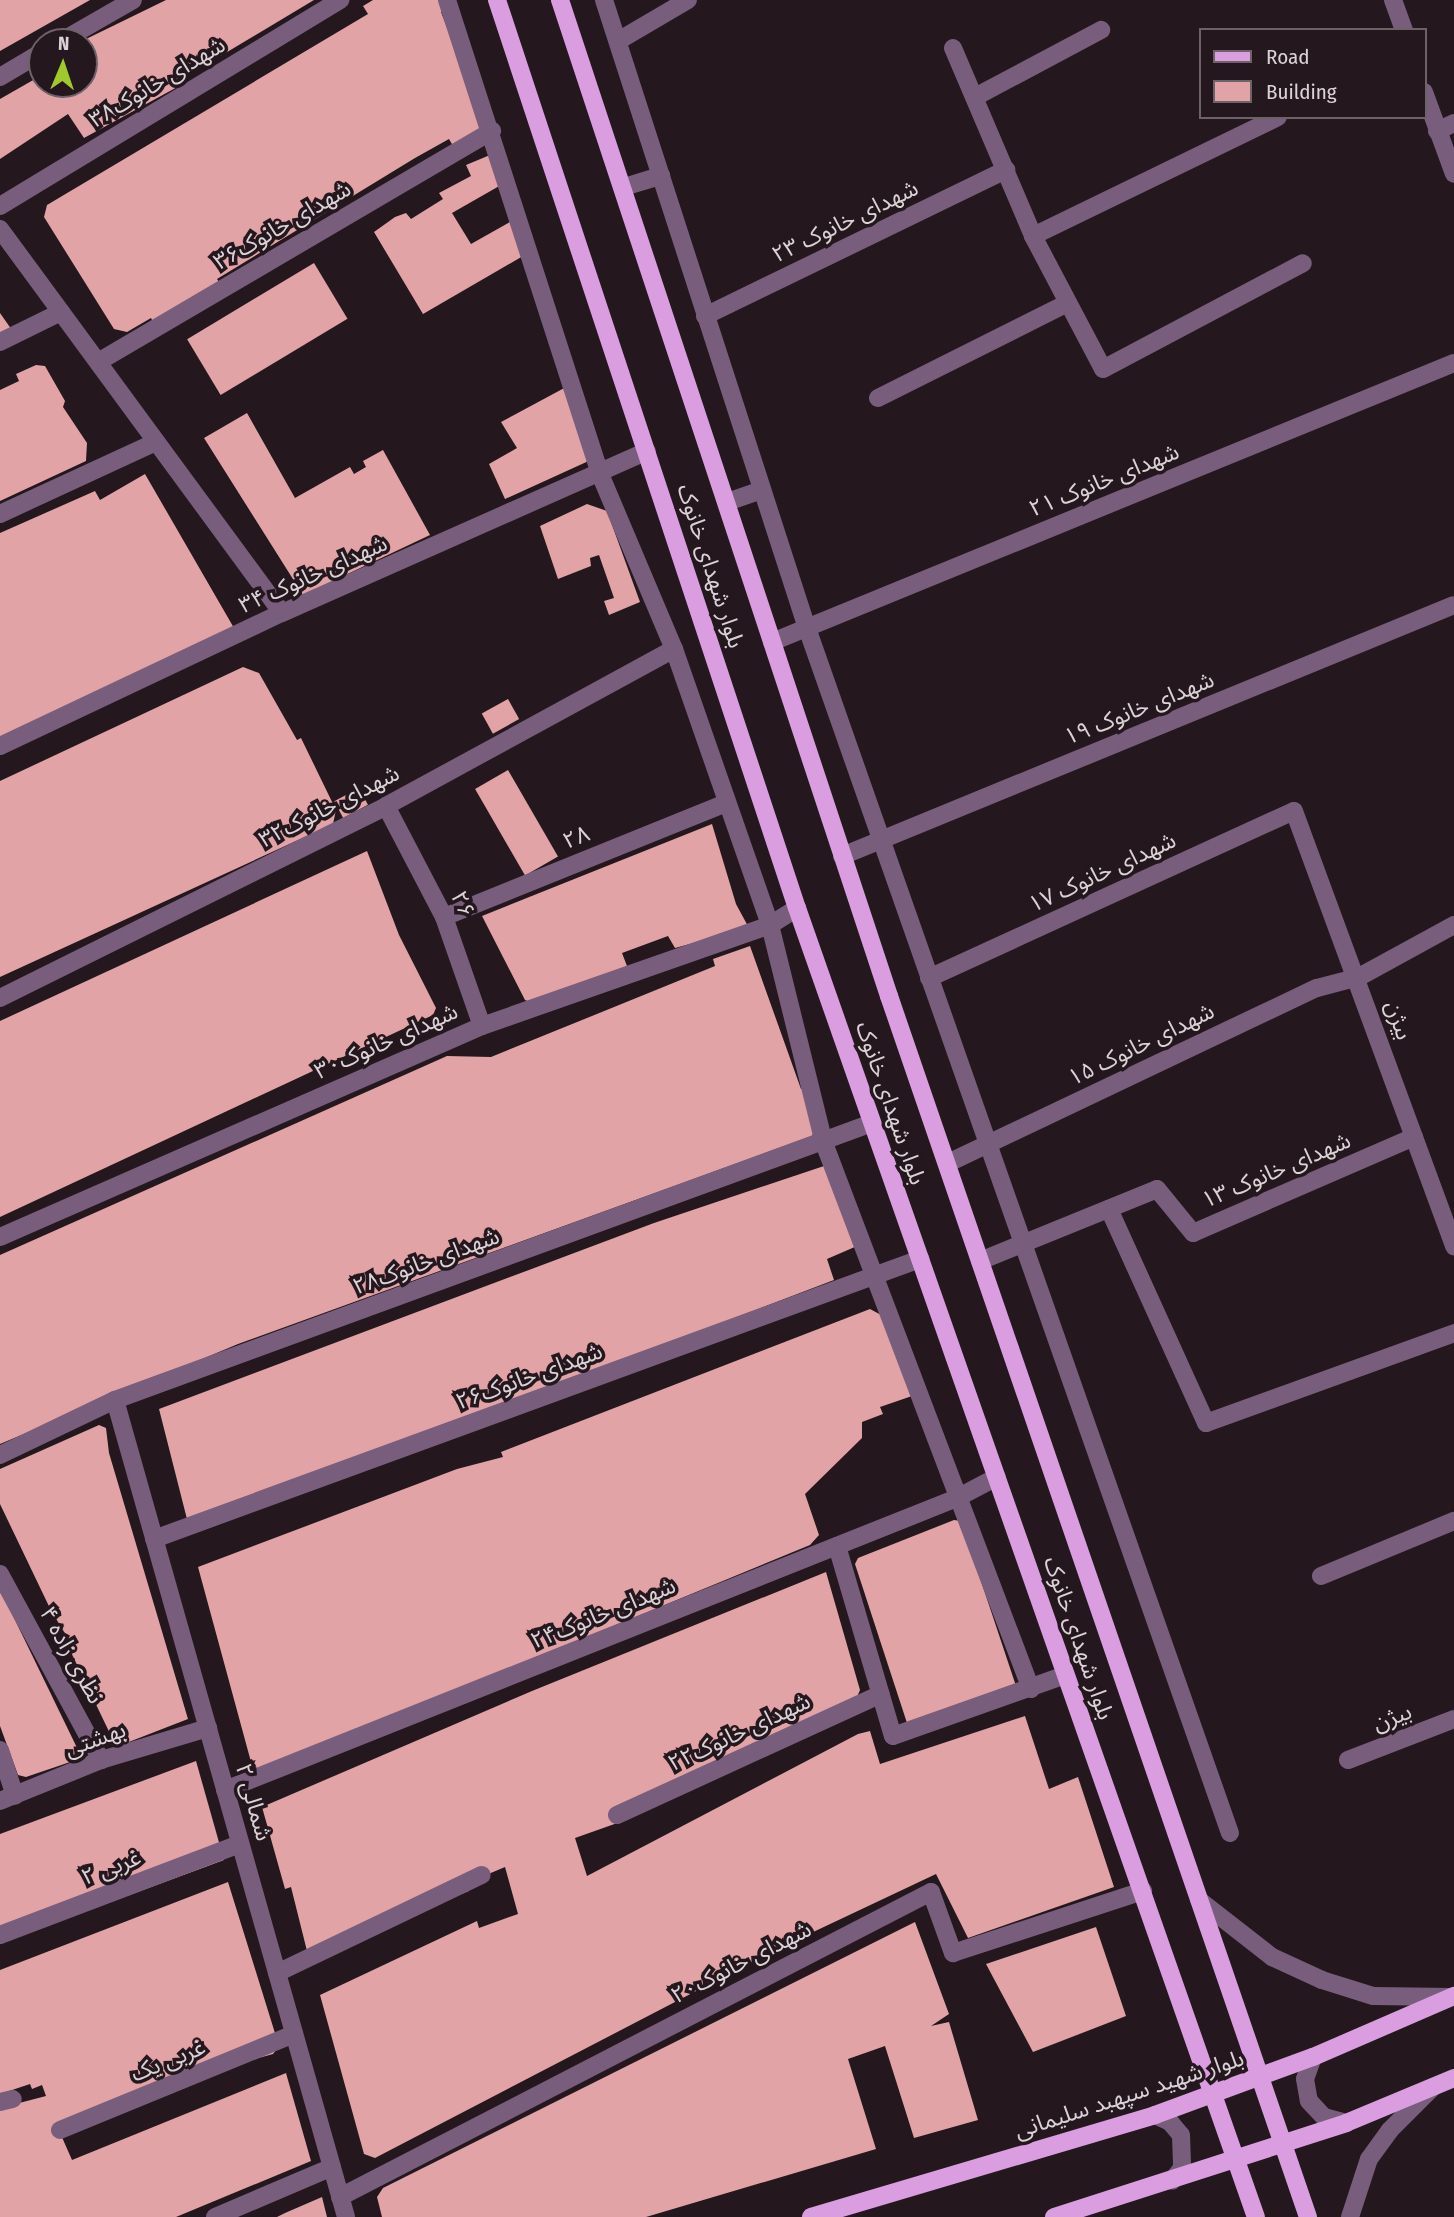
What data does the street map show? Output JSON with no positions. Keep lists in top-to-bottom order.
{
  "streets": {
    "main road": ["بلوار شهدای خانوک", "بلوار شهید سپهبد سلیمانی"],
    "street": [
      "شهدای خانوک۳۸",
      "شهدای خانوک ۲۳",
      "شهدای خانوک۳۶",
      "شهدای خانوک ۲۱",
      "۳۴ شهدای خانوک",
      "شهدای خانوک ۱۹",
      "شهدای خانوک۳۲",
      "۲۸",
      "شهدای خانوک ۱۷",
      "۲۶",
      "بیژن",
      "شهدای خانوک۳۰",
      "شهدای خانوک ۱۵",
      "شهدای خانوک ۱۳",
      "شهدای خانوک۲۸",
      "شهدای خانوک۲۶",
      "شهدای خانوک۲۴",
      "نظری زاده ۴",
      "شهدای خانوک۲۲",
      "بهشتی",
      "شمالی ۲",
      "۲ غربی",
      "شهدای خانوک۲۰",
      "غربی یک"
    ]
  },
  "crossings": [
    ["شهدای خانوک ۲۱", "بلوار شهدای خانوک"],
    ["بلوار شهدای خانوک", "۳۴ شهدای خانوک"],
    ["بلوار شهدای خانوک", "شهدای خانوک ۱۹"],
    ["بلوار شهدای خانوک", "شهدای خانوک۳۰"],
    ["بلوار شهدای خانوک", "شهدای خانوک ۱۵"],
    ["بلوار شهدای خانوک", "شهدای خانوک ۱۳"],
    ["بلوار شهدای خانوک", "شهدای خانوک۲۸"],
    ["بلوار شهدای خانوک", "شهدای خانوک۲۶"],
    ["بلوار شهدای خانوک", "شهدای خانوک۲۴"],
    ["بلوار شهدای خانوک", "شهدای خانوک۲۰"],
    ["بلوار شهدای خانوک", "بلوار شهید سپهبد سلیمانی"],
    ["شهدای خانوک۳۲", "۲۶"],
    ["۲۸", "۲۶"],
    ["شهدای خانوک ۱۷", "بیژن"],
    ["۲۶", "شهدای خانوک۳۰"],
    ["بیژن", "شهدای خانوک ۱۵"],
    ["بیژن", "شهدای خانوک ۱۳"],
    ["شهدای خانوک۲۸", "شمالی ۲"],
    ["شهدای خانوک۲۶", "شمالی ۲"],
    ["شهدای خانوک۲۴", "شمالی ۲"],
    ["نظری زاده ۴", "بهشتی"],
    ["بهشتی", "شمالی ۲"],
    ["شمالی ۲", "۲ غربی"],
    ["شمالی ۲", "شهدای خانوک۲۰"],
    ["شمالی ۲", "غربی یک"]
  ],
  "legend": ["Road", "Building"],
  "north": "top"
}
